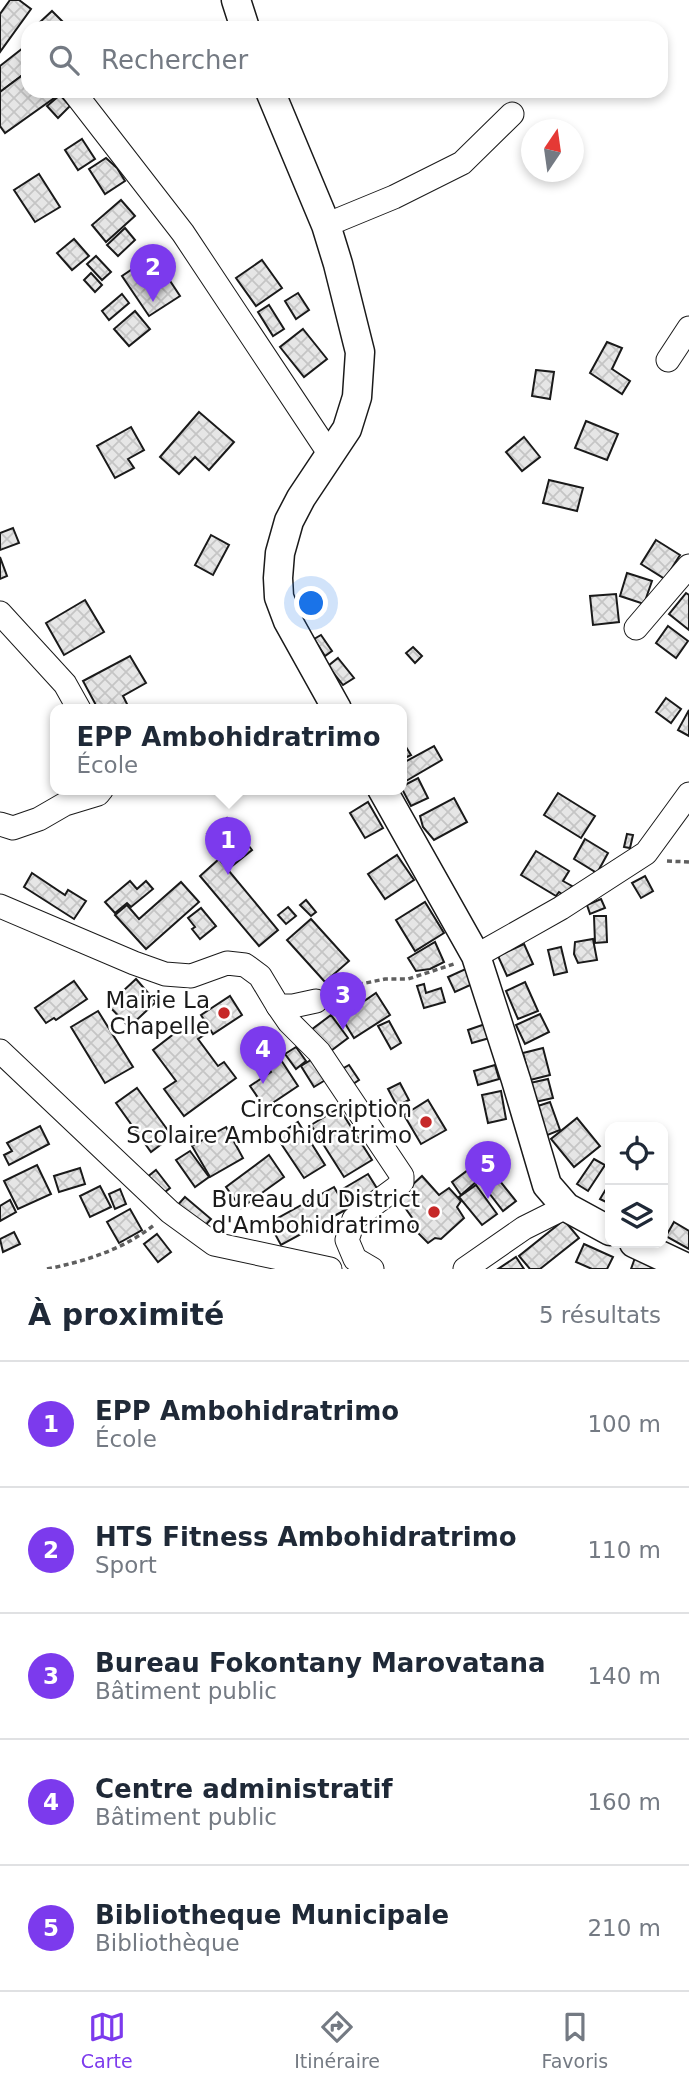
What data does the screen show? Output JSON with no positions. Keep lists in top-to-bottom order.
{
  "places": ["Mairie La Chapelle", "Circonscription Scolaire Ambohidratrimo", "Bureau du District d'Ambohidratrimo"],
  "north": "top",
  "page": {
    "search": "Rechercher",
    "pins": [
      "2",
      "1",
      "3",
      "4",
      "5"
    ],
    "popup": ["EPP Ambohidratrimo", "École"],
    "heading": ["À proximité", "5 résultats"],
    "list": [
      {
        "mark": "1",
        "name": "EPP Ambohidratrimo",
        "note": "École",
        "value": "100 m"
      },
      {
        "mark": "2",
        "name": "HTS Fitness Ambohidratrimo",
        "note": "Sport",
        "value": "110 m"
      },
      {
        "mark": "3",
        "name": "Bureau Fokontany Marovatana",
        "note": "Bâtiment public",
        "value": "140 m"
      },
      {
        "mark": "4",
        "name": "Centre administratif",
        "note": "Bâtiment public",
        "value": "160 m"
      },
      {
        "mark": "5",
        "name": "Bibliotheque Municipale",
        "note": "Bibliothèque",
        "value": "210 m"
      }
    ],
    "nav": ["Carte", "Itinéraire", "Favoris"]
  }
}
